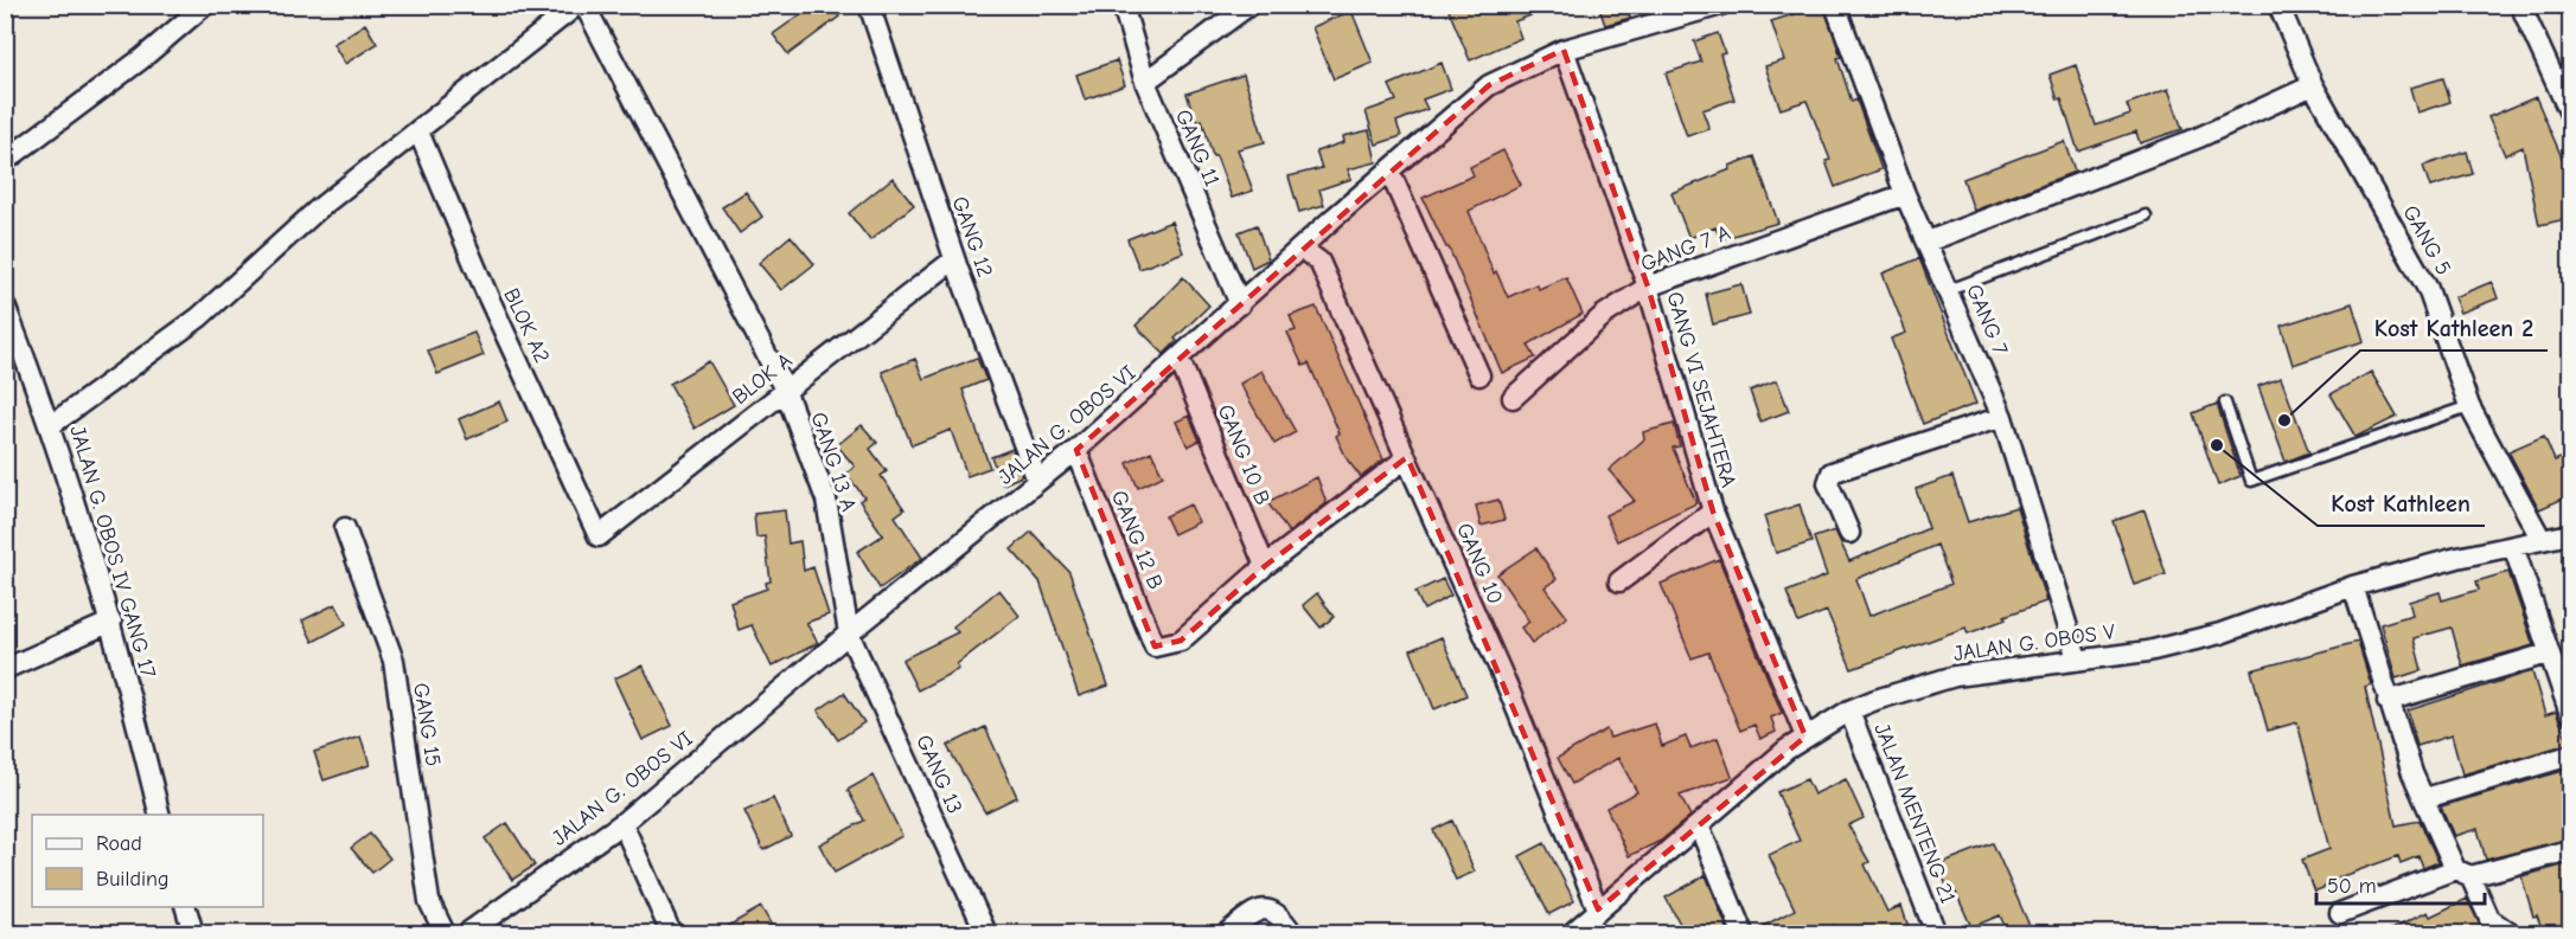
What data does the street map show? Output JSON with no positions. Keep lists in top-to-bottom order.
{
  "streets": {
    "street": [
      "GANG 11",
      "GANG 12",
      "GANG 5",
      "GANG 7 A",
      "GANG 7",
      "BLOK A2",
      "BLOK A",
      "GANG VI SEJAHTERA",
      "JALAN G. OBOS VI",
      "GANG 10 B",
      "GANG 13 A",
      "GANG 12 B",
      "JALAN G. OBOS IV GANG 17",
      "GANG 10",
      "JALAN G. OBOS V",
      "GANG 15",
      "GANG 13",
      "JALAN MENTENG 21"
    ]
  },
  "crossings": [
    ["GANG 11", "JALAN G. OBOS VI"],
    ["GANG 12", "BLOK A"],
    ["GANG 12", "JALAN G. OBOS VI"],
    ["GANG 5", "JALAN G. OBOS V"],
    ["GANG 7 A", "GANG 7"],
    ["GANG 7 A", "GANG VI SEJAHTERA"],
    ["GANG 7", "JALAN G. OBOS V"],
    ["BLOK A2", "BLOK A"],
    ["BLOK A", "GANG 13 A"],
    ["GANG VI SEJAHTERA", "JALAN G. OBOS VI"],
    ["GANG VI SEJAHTERA", "JALAN G. OBOS V"],
    ["JALAN G. OBOS VI", "GANG 10 B"],
    ["JALAN G. OBOS VI", "GANG 13 A"],
    ["JALAN G. OBOS VI", "GANG 12 B"],
    ["JALAN G. OBOS VI", "GANG 10"],
    ["JALAN G. OBOS VI", "GANG 13"],
    ["GANG 10 B", "GANG 12 B"],
    ["GANG 13 A", "GANG 13"],
    ["GANG 10", "JALAN G. OBOS V"],
    ["JALAN G. OBOS V", "JALAN MENTENG 21"]
  ],
  "places": ["Kost Kathleen 2", "Kost Kathleen"],
  "legend": ["Road", "Building"],
  "scale_bar": "50 m"
}
